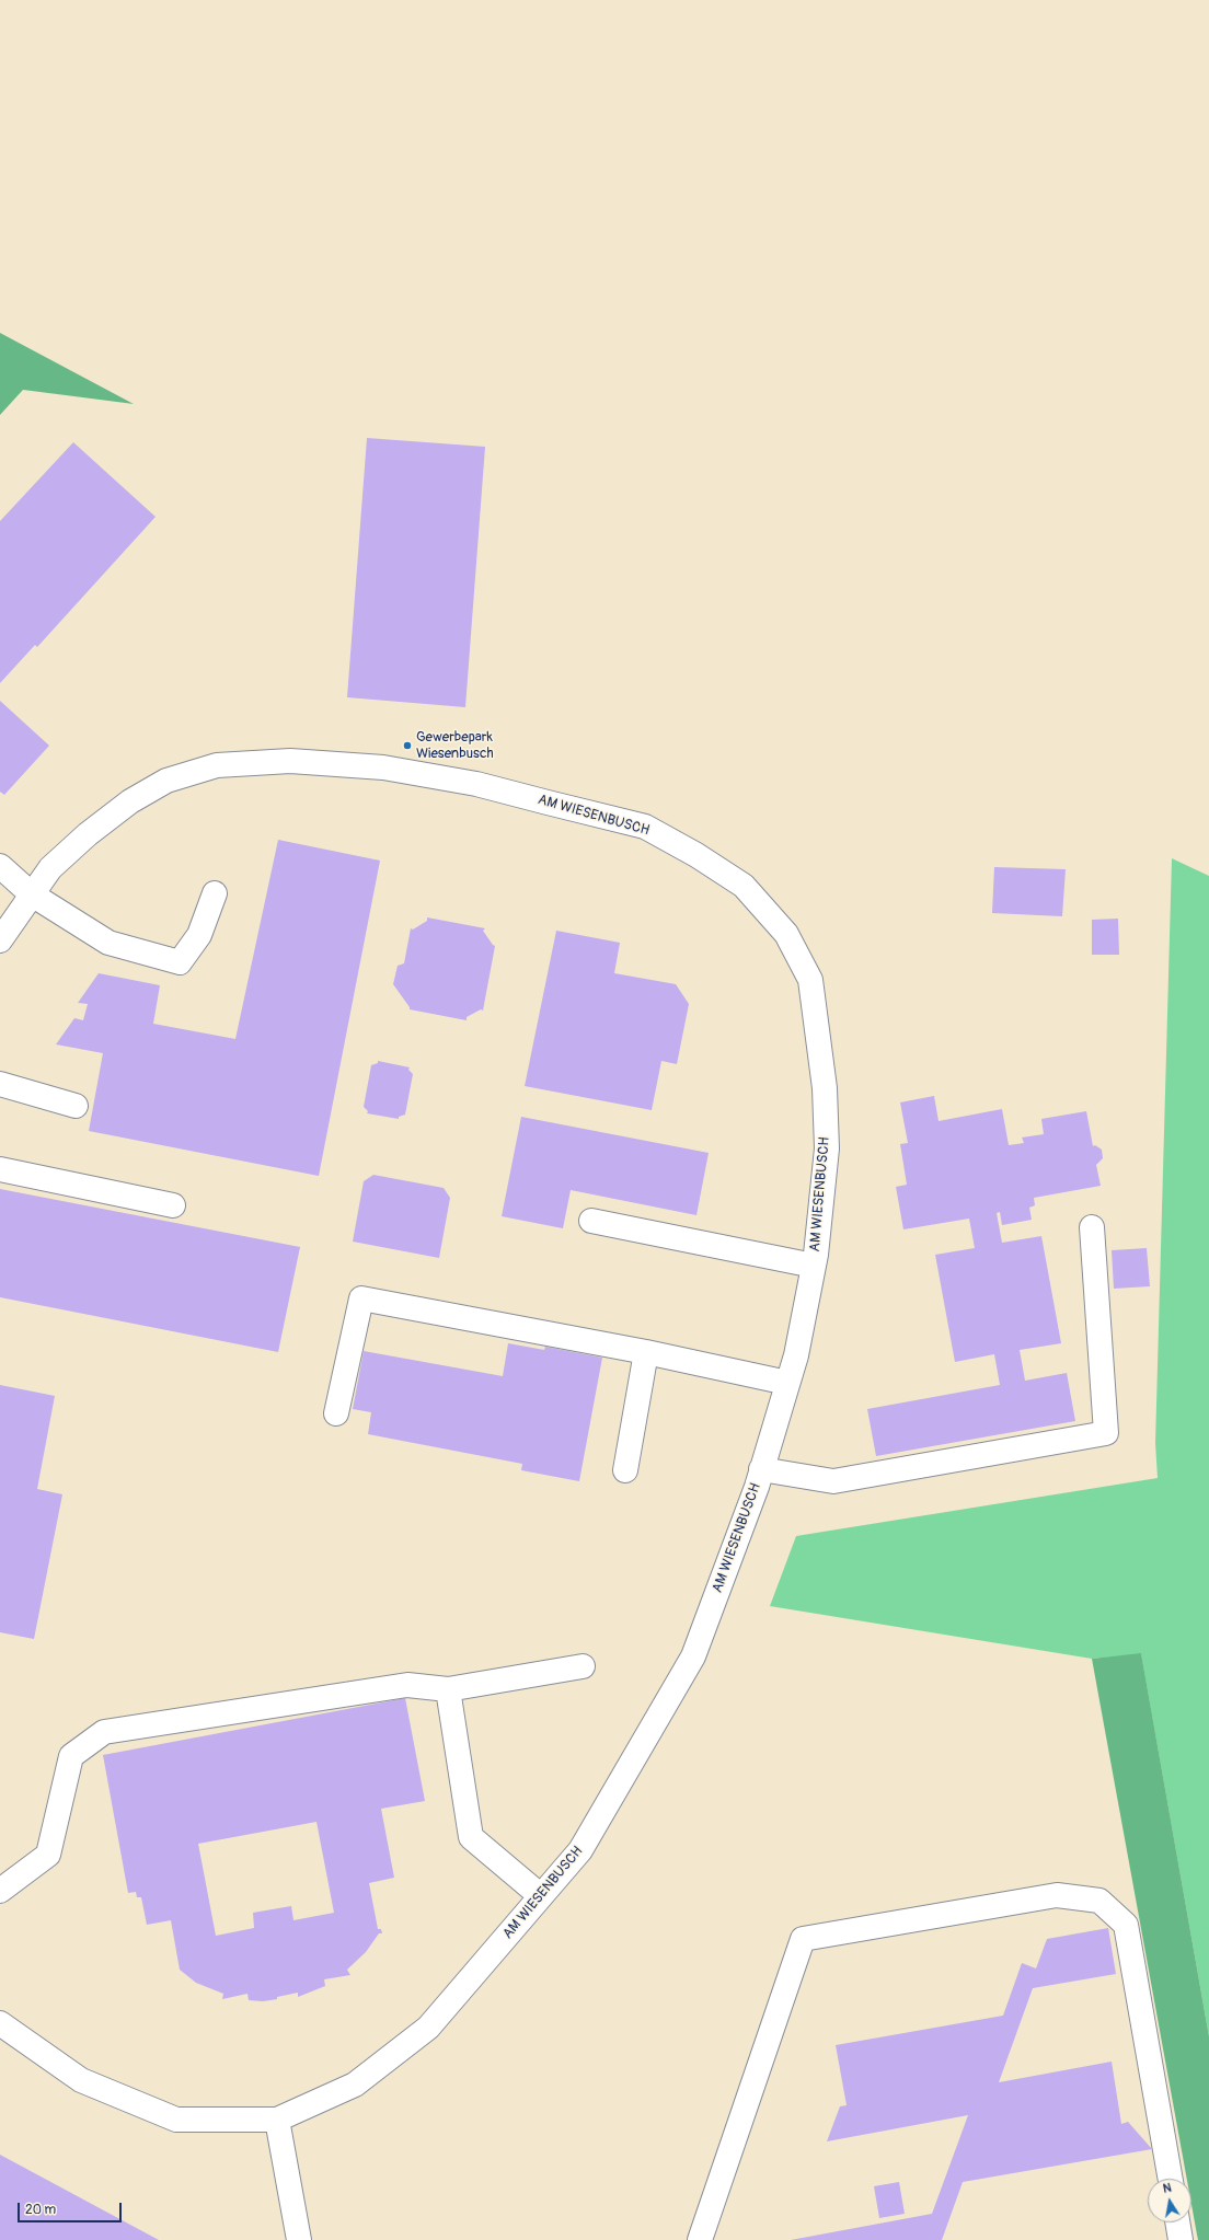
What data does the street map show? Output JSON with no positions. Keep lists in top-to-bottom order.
{
  "streets": {
    "street": ["AM WIESENBUSCH"]
  },
  "places": ["Gewerbepark Wiesenbusch"],
  "scale_bar": "20 m",
  "north": "top"
}
